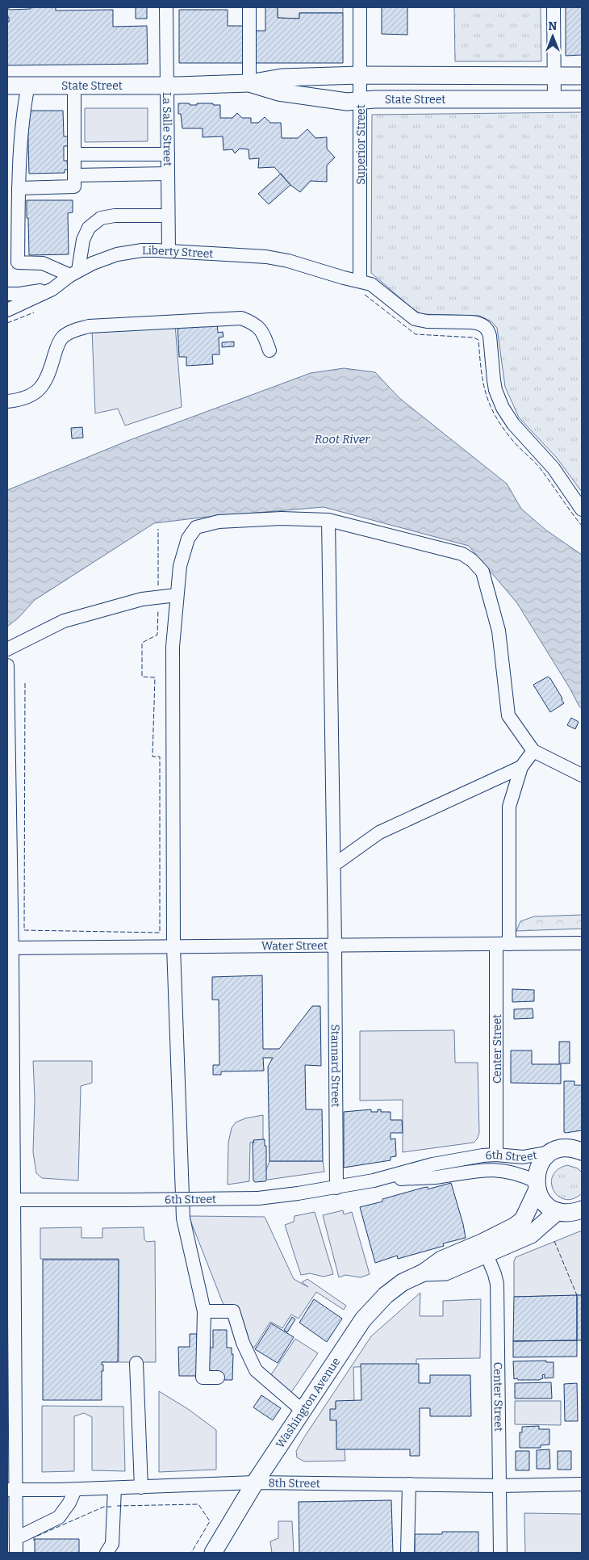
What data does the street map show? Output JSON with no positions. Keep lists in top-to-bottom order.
{
  "streets": {
    "main road": ["State Street", "Washington Avenue"],
    "street": [
      "La Salle Street",
      "Superior Street",
      "Liberty Street",
      "Water Street",
      "Center Street",
      "Stannard Street",
      "6th Street",
      "8th Street"
    ]
  },
  "crossings": [
    ["State Street", "La Salle Street"],
    ["State Street", "Superior Street"],
    ["La Salle Street", "Liberty Street"],
    ["Superior Street", "Liberty Street"],
    ["Water Street", "Center Street"],
    ["Water Street", "Stannard Street"],
    ["Center Street", "6th Street"],
    ["Center Street", "Washington Avenue"],
    ["Center Street", "8th Street"],
    ["Stannard Street", "6th Street"],
    ["6th Street", "Washington Avenue"],
    ["Washington Avenue", "8th Street"]
  ],
  "water": ["Root River"],
  "north": "top"
}
